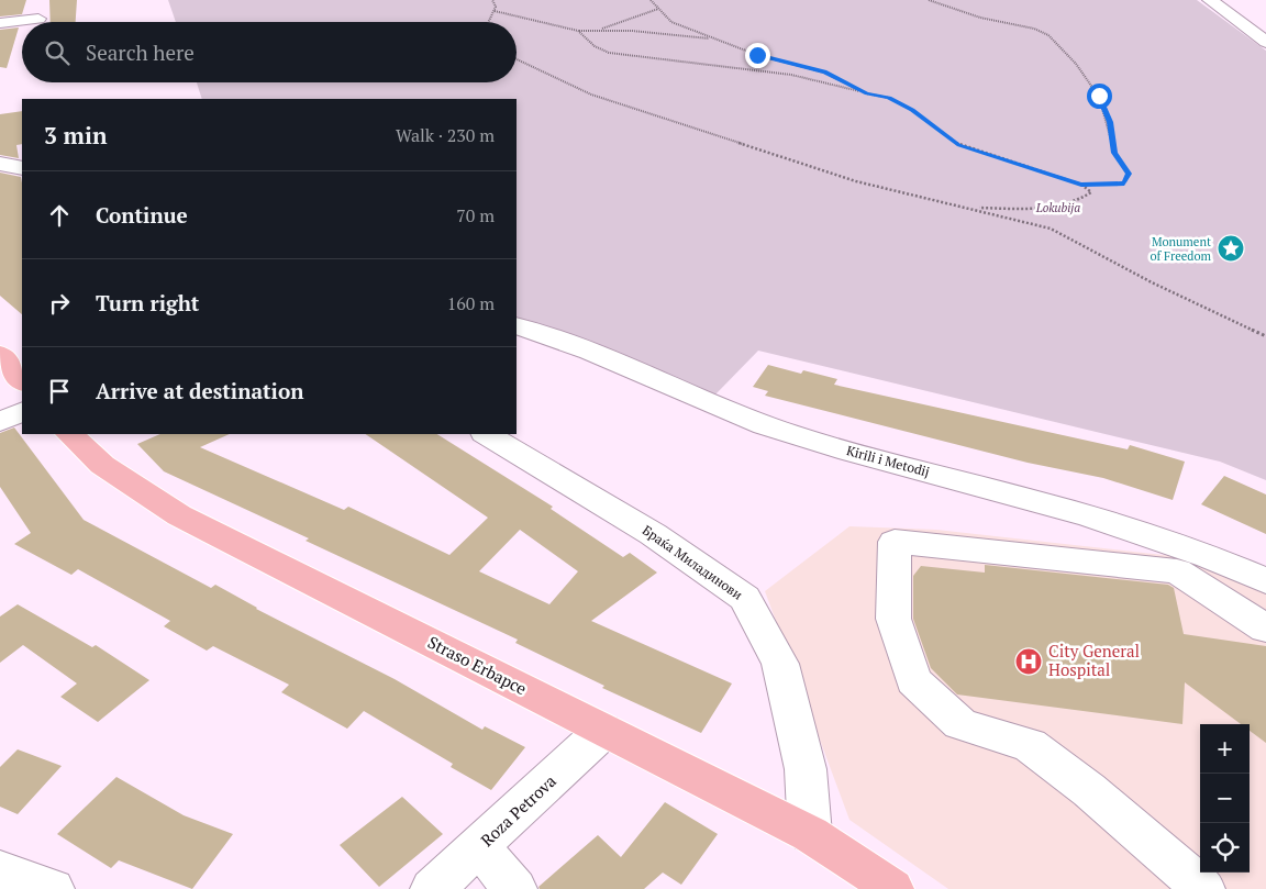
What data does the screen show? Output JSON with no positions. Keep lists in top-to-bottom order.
{
  "streets": {
    "main road": ["Straso Erbapce"],
    "street": ["Kirili i Metodij", "Браќа Миладинови", "Roza Petrova"]
  },
  "crossings": [
    ["Браќа Миладинови", "Straso Erbapce"],
    ["Straso Erbapce", "Roza Petrova"]
  ],
  "parks": ["Lokubija"],
  "places": {
    "place": ["Monument of Freedom"],
    "hospital": ["City General Hospital"]
  },
  "page": {
    "search": "Search here",
    "heading": ["3 min", "Walk · 230 m"],
    "list": [
      ["Continue", "70 m"],
      ["Turn right", "160 m"],
      "Arrive at destination"
    ],
    "map_buttons": ["+", "−"]
  }
}
